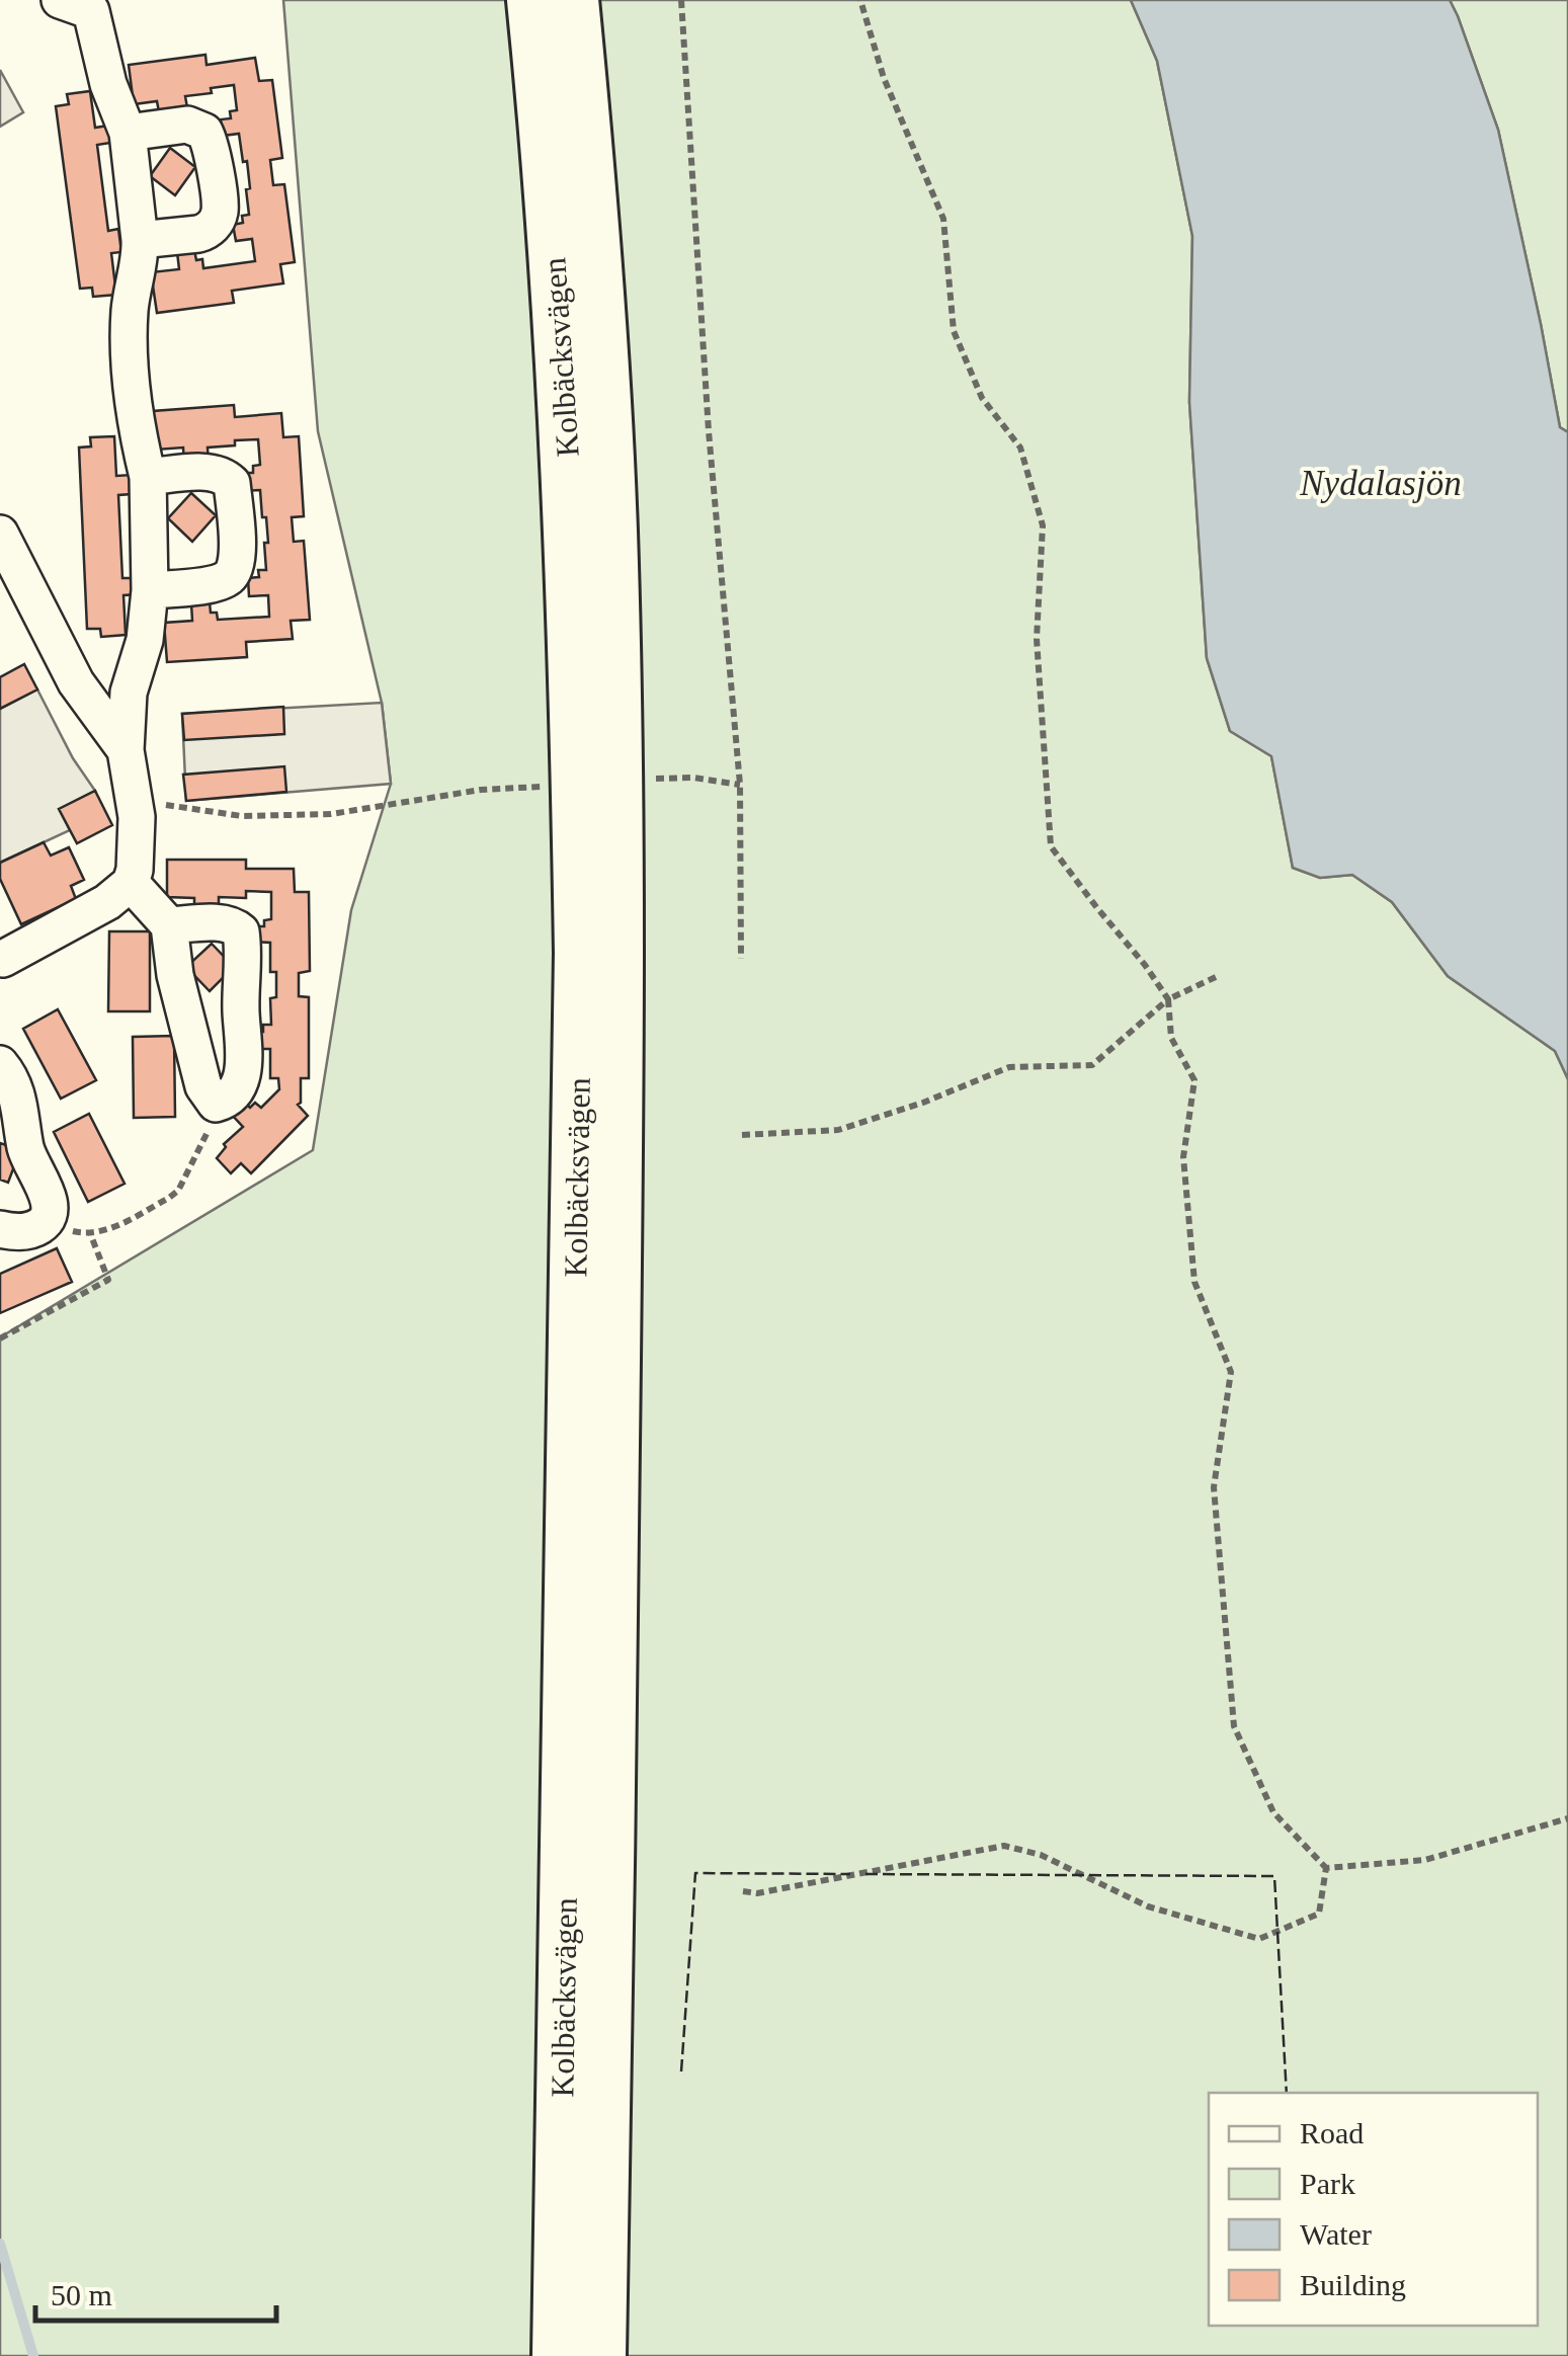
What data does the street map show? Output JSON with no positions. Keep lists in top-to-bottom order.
{
  "streets": {
    "highway": ["Kolbäcksvägen"]
  },
  "water": ["Nydalasjön"],
  "legend": [
    "Road",
    "Park",
    "Water",
    "Building"
  ],
  "scale_bar": "50 m"
}
